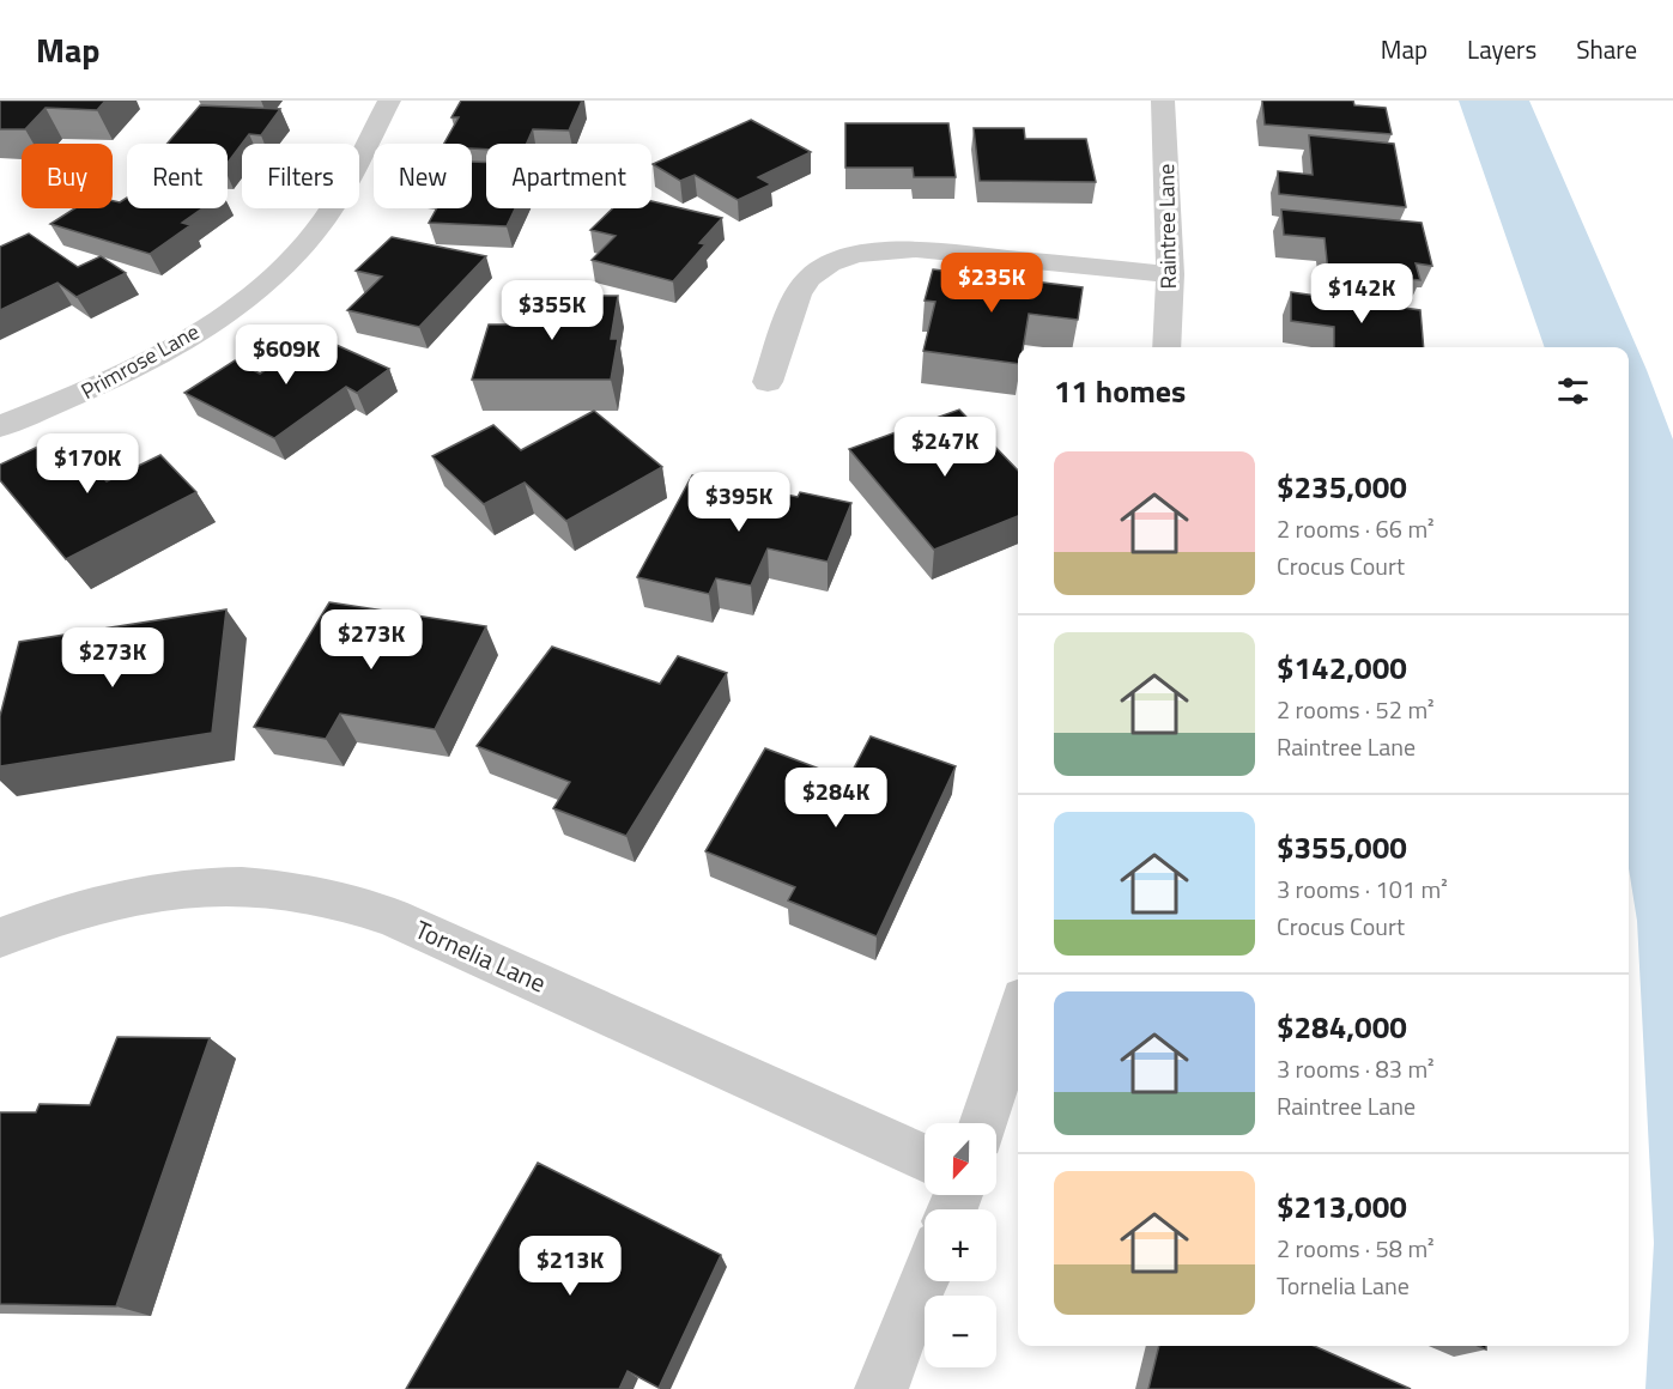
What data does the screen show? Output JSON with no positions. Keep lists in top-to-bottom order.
{
  "streets": {
    "street": ["Raintree Lane", "Primrose Lane", "Tornelia Lane"]
  },
  "north": "bottom",
  "page": {
    "header": "Map",
    "nav": ["Map", "Layers", "Share"],
    "chip": [
      "Buy",
      "Rent",
      "Filters",
      "New",
      "Apartment"
    ],
    "price": [
      "$235K",
      "$142K",
      "$355K",
      "$609K",
      "$247K",
      "$170K",
      "$395K",
      "$273K",
      "$273K",
      "$284K",
      "$213K"
    ],
    "heading": "11 homes",
    "list": [
      {
        "name": "$235,000",
        "note": "2 rooms · 66 m² · Crocus Court"
      },
      {
        "name": "$142,000",
        "note": "2 rooms · 52 m² · Raintree Lane"
      },
      {
        "name": "$355,000",
        "note": "3 rooms · 101 m² · Crocus Court"
      },
      {
        "name": "$284,000",
        "note": "3 rooms · 83 m² · Raintree Lane"
      },
      {
        "name": "$213,000",
        "note": "2 rooms · 58 m² · Tornelia Lane"
      }
    ],
    "map_buttons": ["+", "−"]
  }
}
